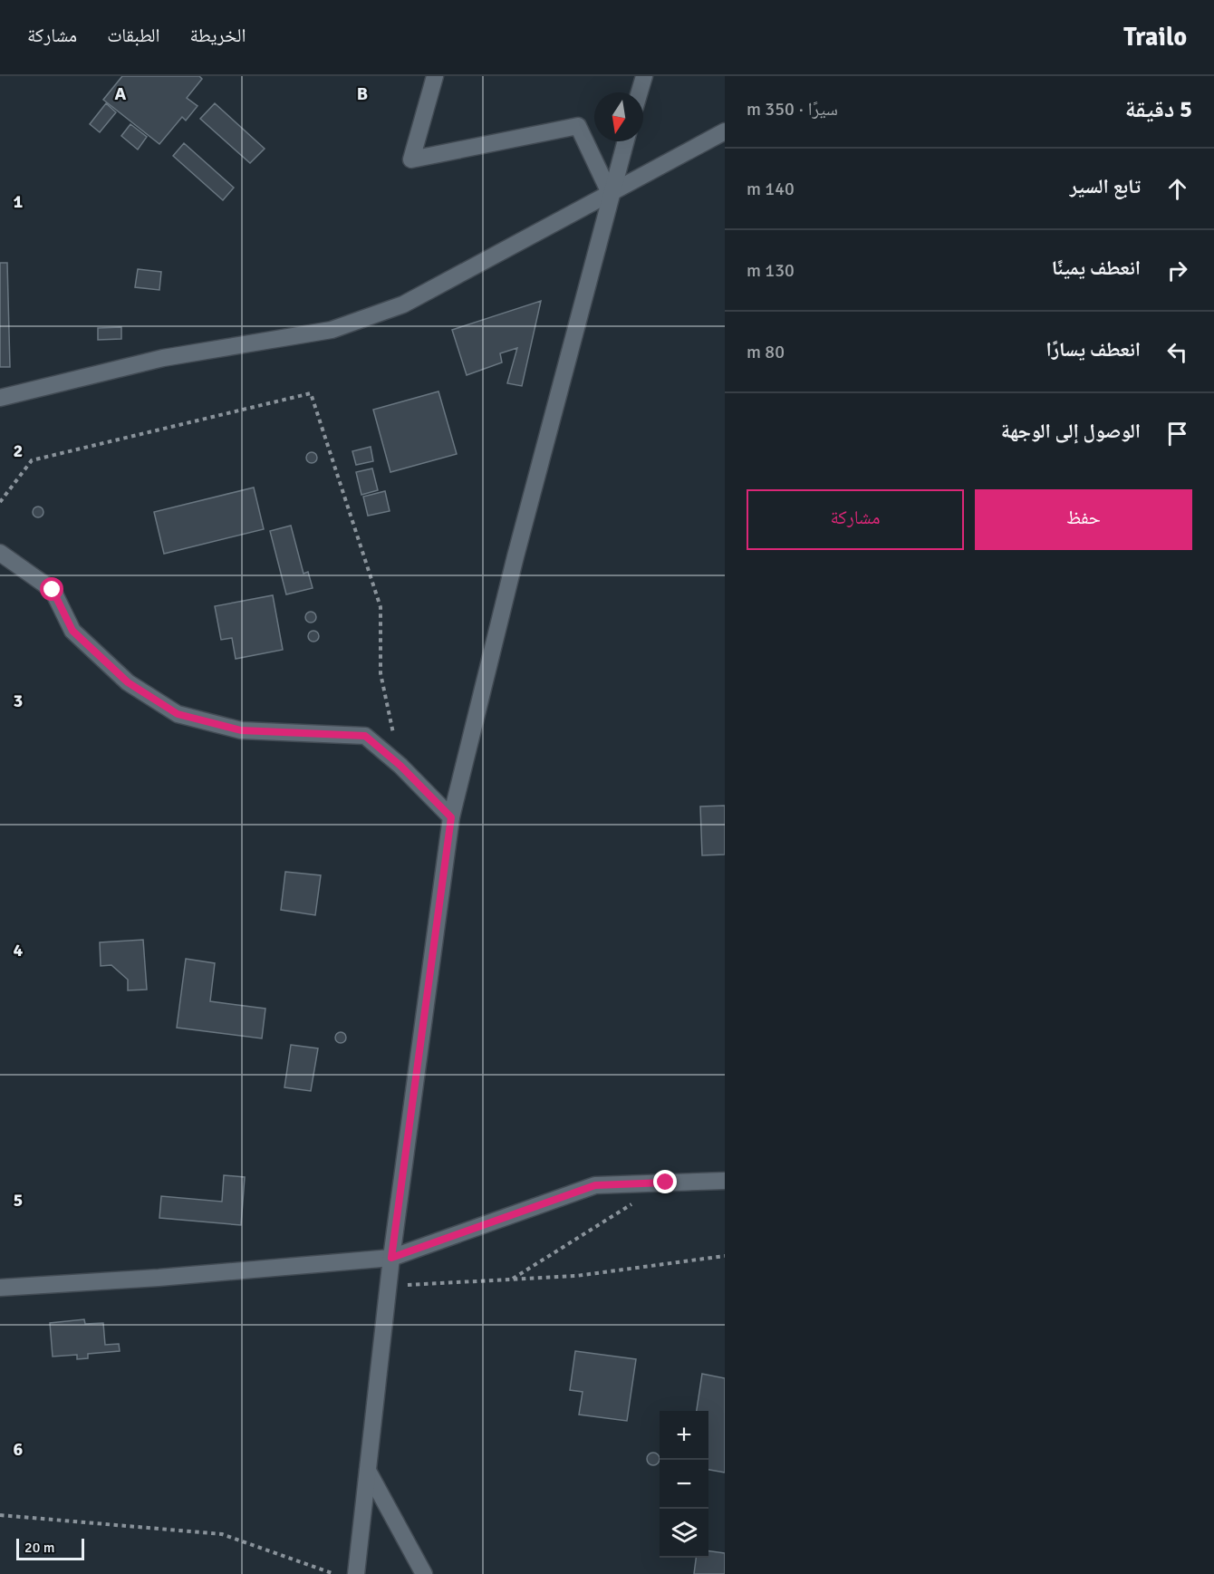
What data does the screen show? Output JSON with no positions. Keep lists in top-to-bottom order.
{
  "scale_bar": "20 m",
  "north": "bottom",
  "page": {
    "header": "Trailo",
    "nav": ["الخريطة", "الطبقات", "مشاركة"],
    "heading": ["5 دقيقة", "سيرًا · 350 m"],
    "list": [
      ["تابع السير", "140 m"],
      ["انعطف يمينًا", "130 m"],
      ["انعطف يسارًا", "80 m"],
      "الوصول إلى الوجهة"
    ],
    "buttons": ["حفظ", "مشاركة"],
    "map_buttons": ["+", "−"],
    "scale": "20 m"
  },
  "grid": {
    "columns": ["A", "B"],
    "rows": [
      "1",
      "2",
      "3",
      "4",
      "5",
      "6"
    ]
  }
}
